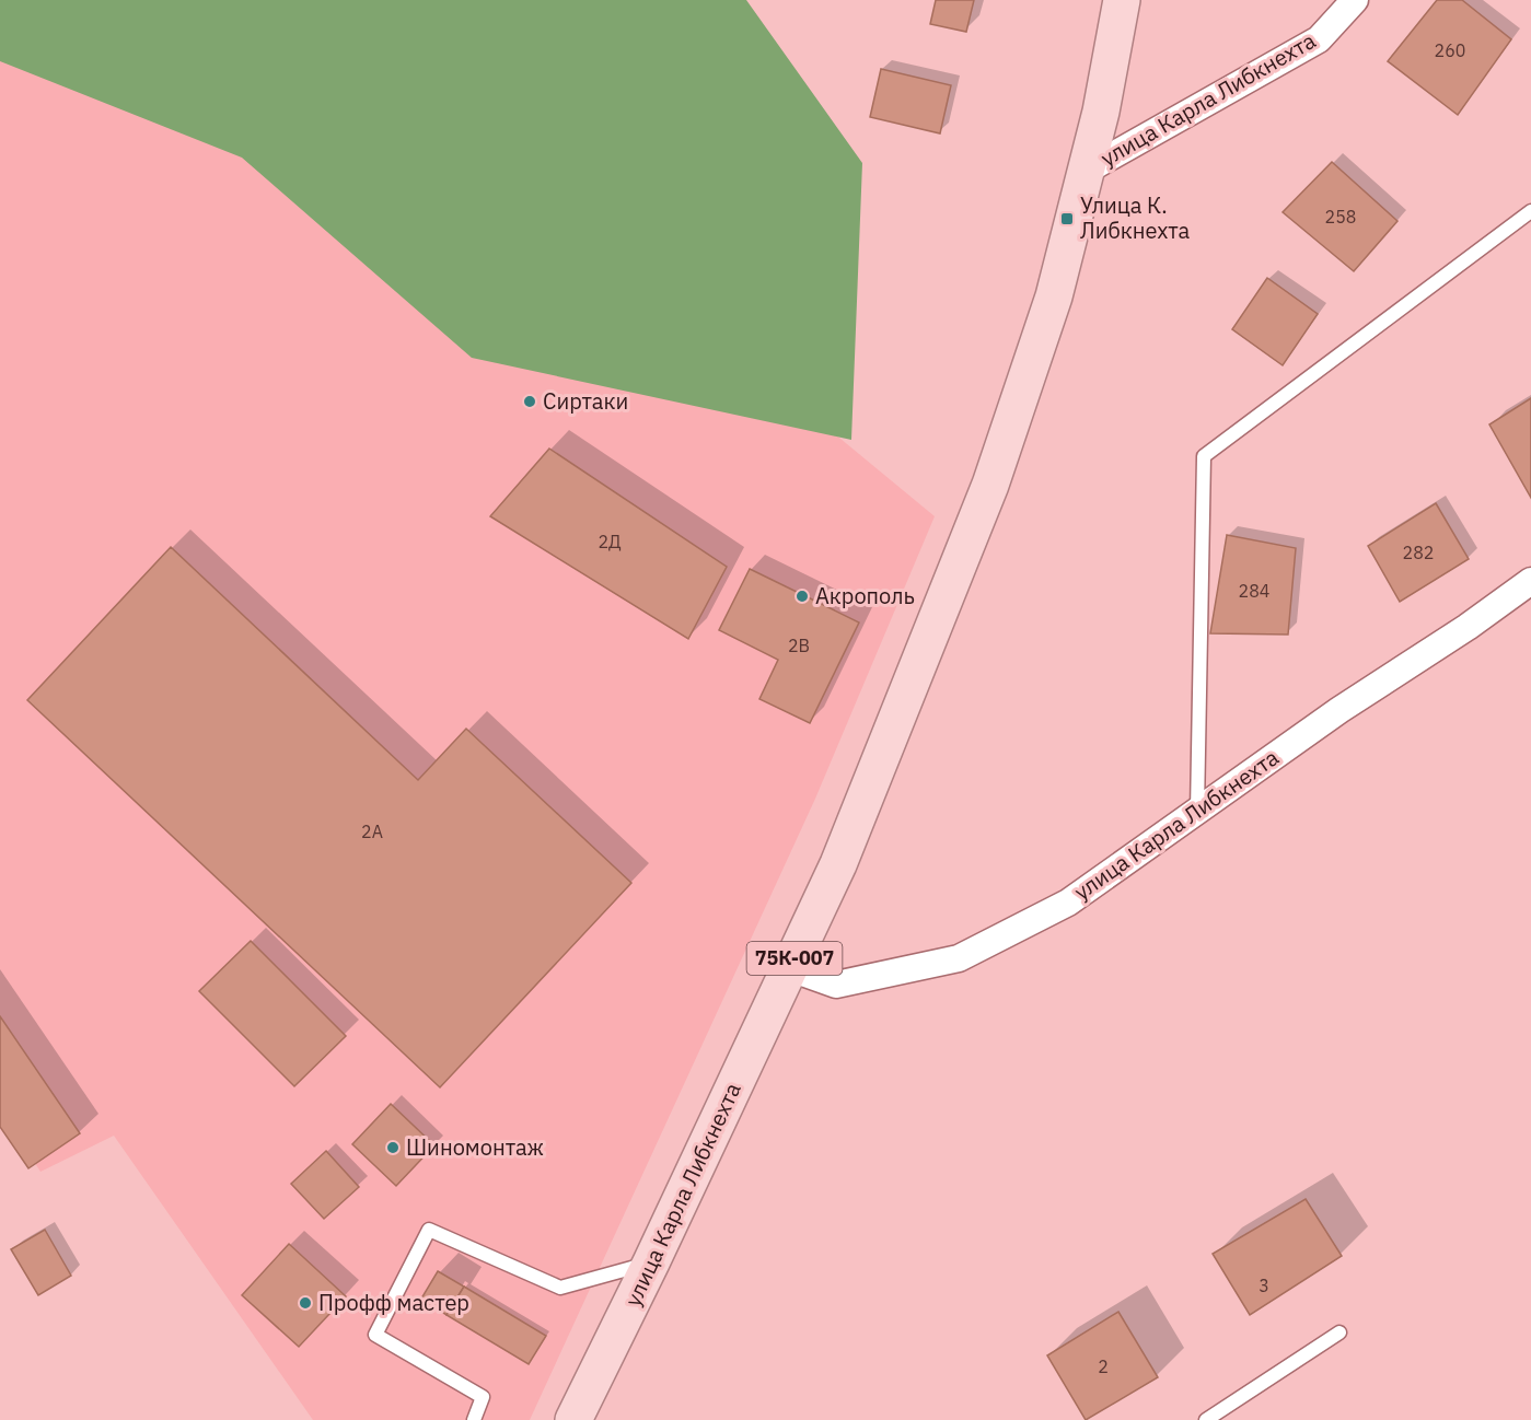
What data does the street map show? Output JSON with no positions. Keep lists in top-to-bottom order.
{
  "streets": {
    "main road": ["улица Карла Либкнехта", "75К-007"]
  },
  "crossings": [
    ["улица Карла Либкнехта", "75К-007"]
  ],
  "places": {
    "transit": ["Улица К. Либкнехта"],
    "other": [
      "Сиртаки",
      "Акрополь",
      "Шиномонтаж",
      "Профф мастер"
    ]
  },
  "house_numbers": [
    "260",
    "258",
    "2Д",
    "282",
    "284",
    "2В",
    "2А",
    "3",
    "2"
  ]
}
